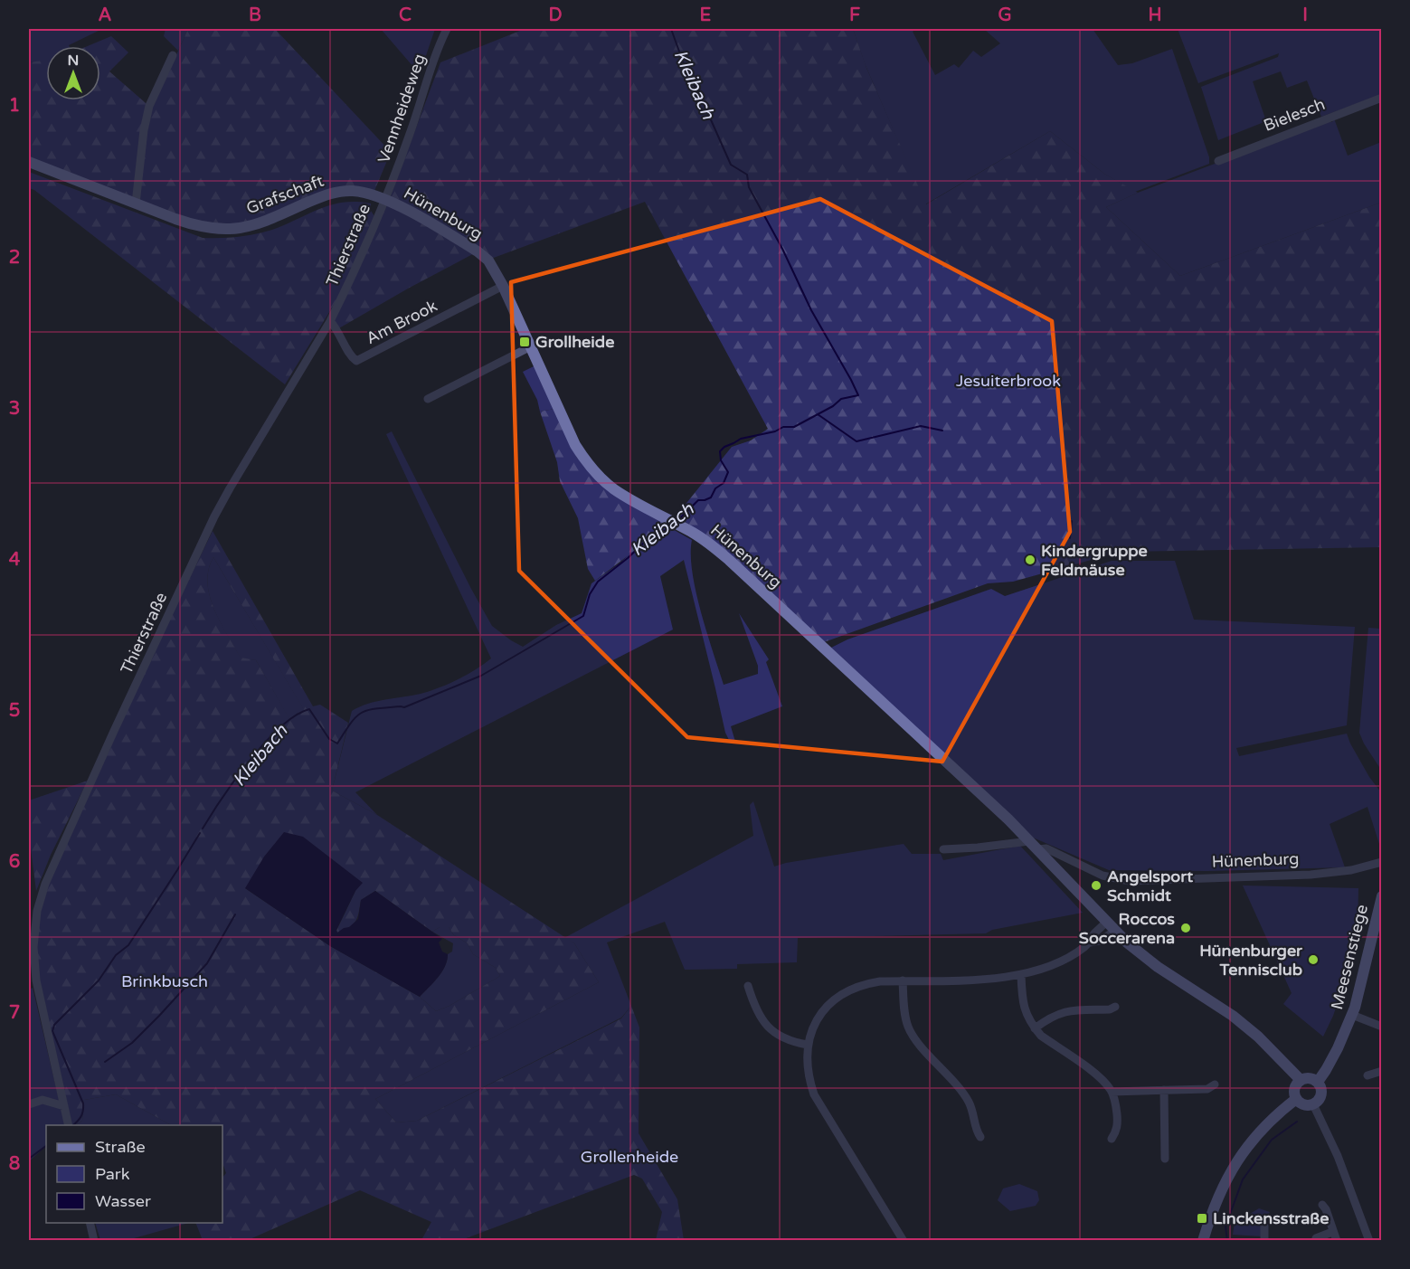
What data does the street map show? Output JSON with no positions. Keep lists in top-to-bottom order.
{
  "streets": {
    "street": [
      "Vennheideweg",
      "Bielesch",
      "Grafschaft",
      "Hünenburg",
      "Thierstraße",
      "Am Brook",
      "Meesenstiege"
    ]
  },
  "crossings": [
    ["Vennheideweg", "Grafschaft"],
    ["Vennheideweg", "Hünenburg"],
    ["Vennheideweg", "Thierstraße"],
    ["Grafschaft", "Hünenburg"],
    ["Grafschaft", "Thierstraße"],
    ["Hünenburg", "Thierstraße"],
    ["Hünenburg", "Am Brook"],
    ["Hünenburg", "Meesenstiege"],
    ["Thierstraße", "Am Brook"]
  ],
  "water": ["Kleibach"],
  "parks": ["Jesuiterbrook", "Brinkbusch", "Grollenheide"],
  "places": {
    "transit": ["Grollheide", "Linckensstraße"],
    "other": [
      "Kindergruppe Feldmäuse",
      "Angelsport Schmidt",
      "Roccos Soccerarena",
      "Hünenburger Tennisclub"
    ]
  },
  "legend": ["Straße", "Park", "Wasser"],
  "north": "top",
  "grid": {
    "columns": [
      "A",
      "B",
      "C",
      "D",
      "E",
      "F",
      "G",
      "H",
      "I"
    ],
    "rows": [
      "1",
      "2",
      "3",
      "4",
      "5",
      "6",
      "7",
      "8"
    ]
  }
}
